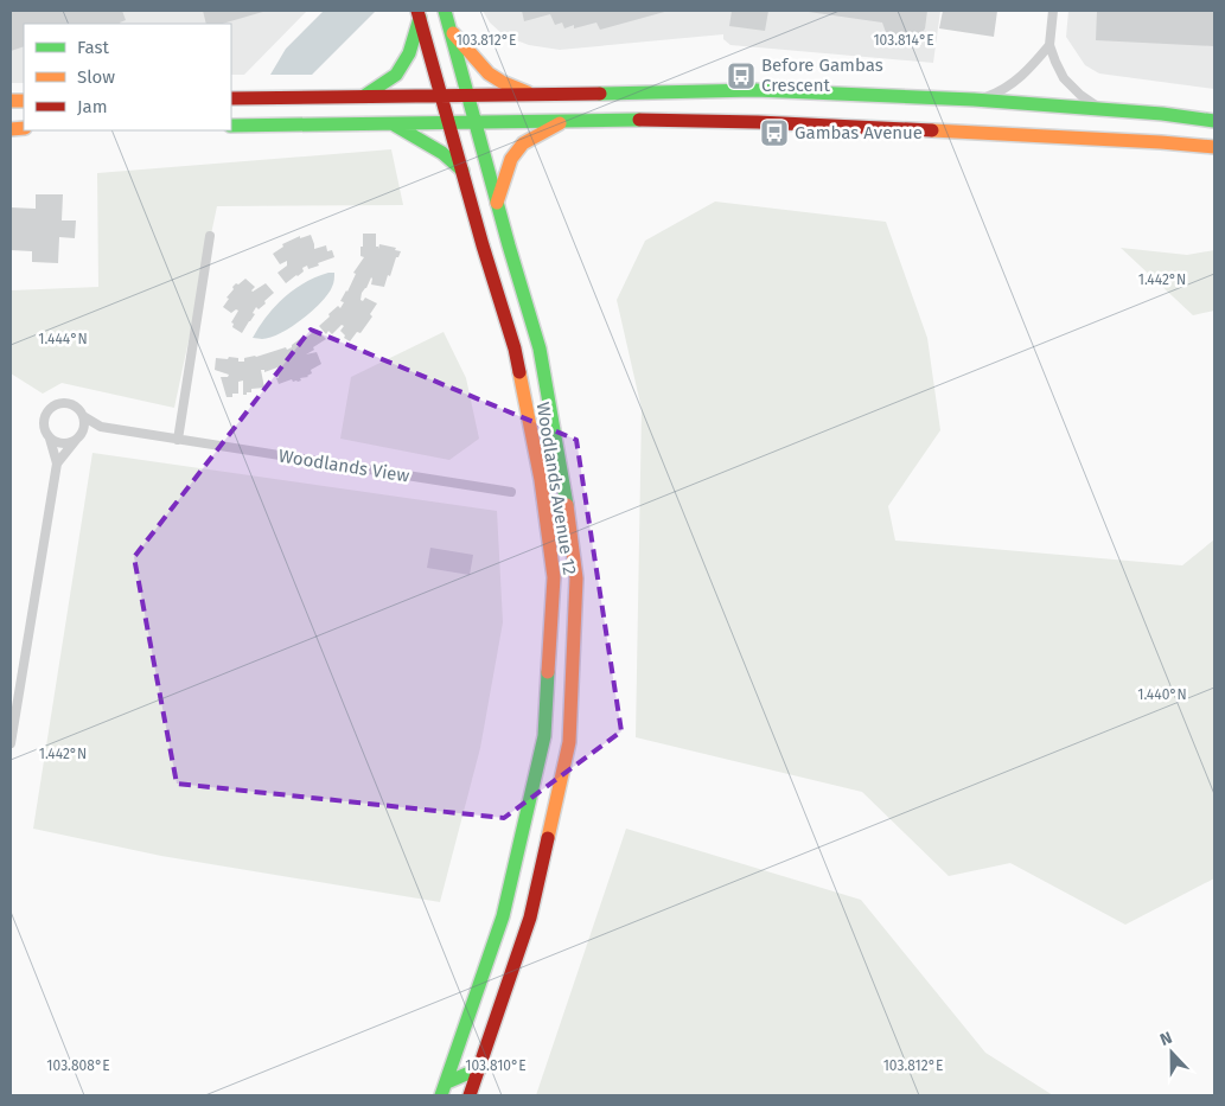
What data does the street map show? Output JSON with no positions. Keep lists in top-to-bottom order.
{
  "streets": {
    "main road": ["Woodlands Avenue 12"],
    "street": ["Woodlands View"]
  },
  "places": {
    "bus stop": ["Before Gambas Crescent", "Gambas Avenue"]
  },
  "legend": ["Fast", "Slow", "Jam"],
  "north": "top",
  "coordinates": [
    "103.812°E",
    "103.814°E",
    "1.442°N",
    "1.444°N",
    "1.440°N",
    "103.808°E",
    "103.810°E"
  ]
}
